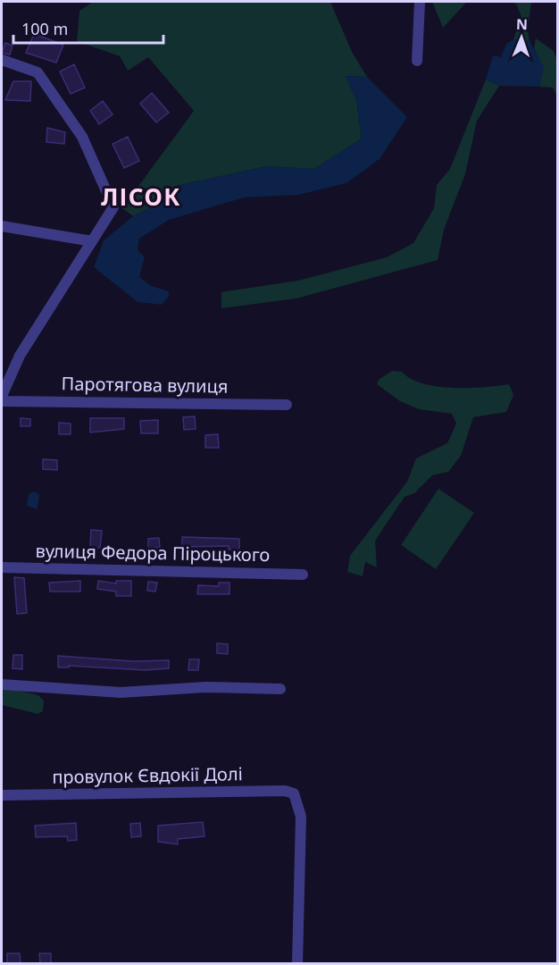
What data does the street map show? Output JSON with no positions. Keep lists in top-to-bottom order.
{
  "streets": {
    "street": ["Паротягова вулиця", "вулиця Федора Піроцького", "провулок Євдокії Долі"]
  },
  "districts": ["ЛІСОК"],
  "scale_bar": "100 m",
  "north": "top"
}
